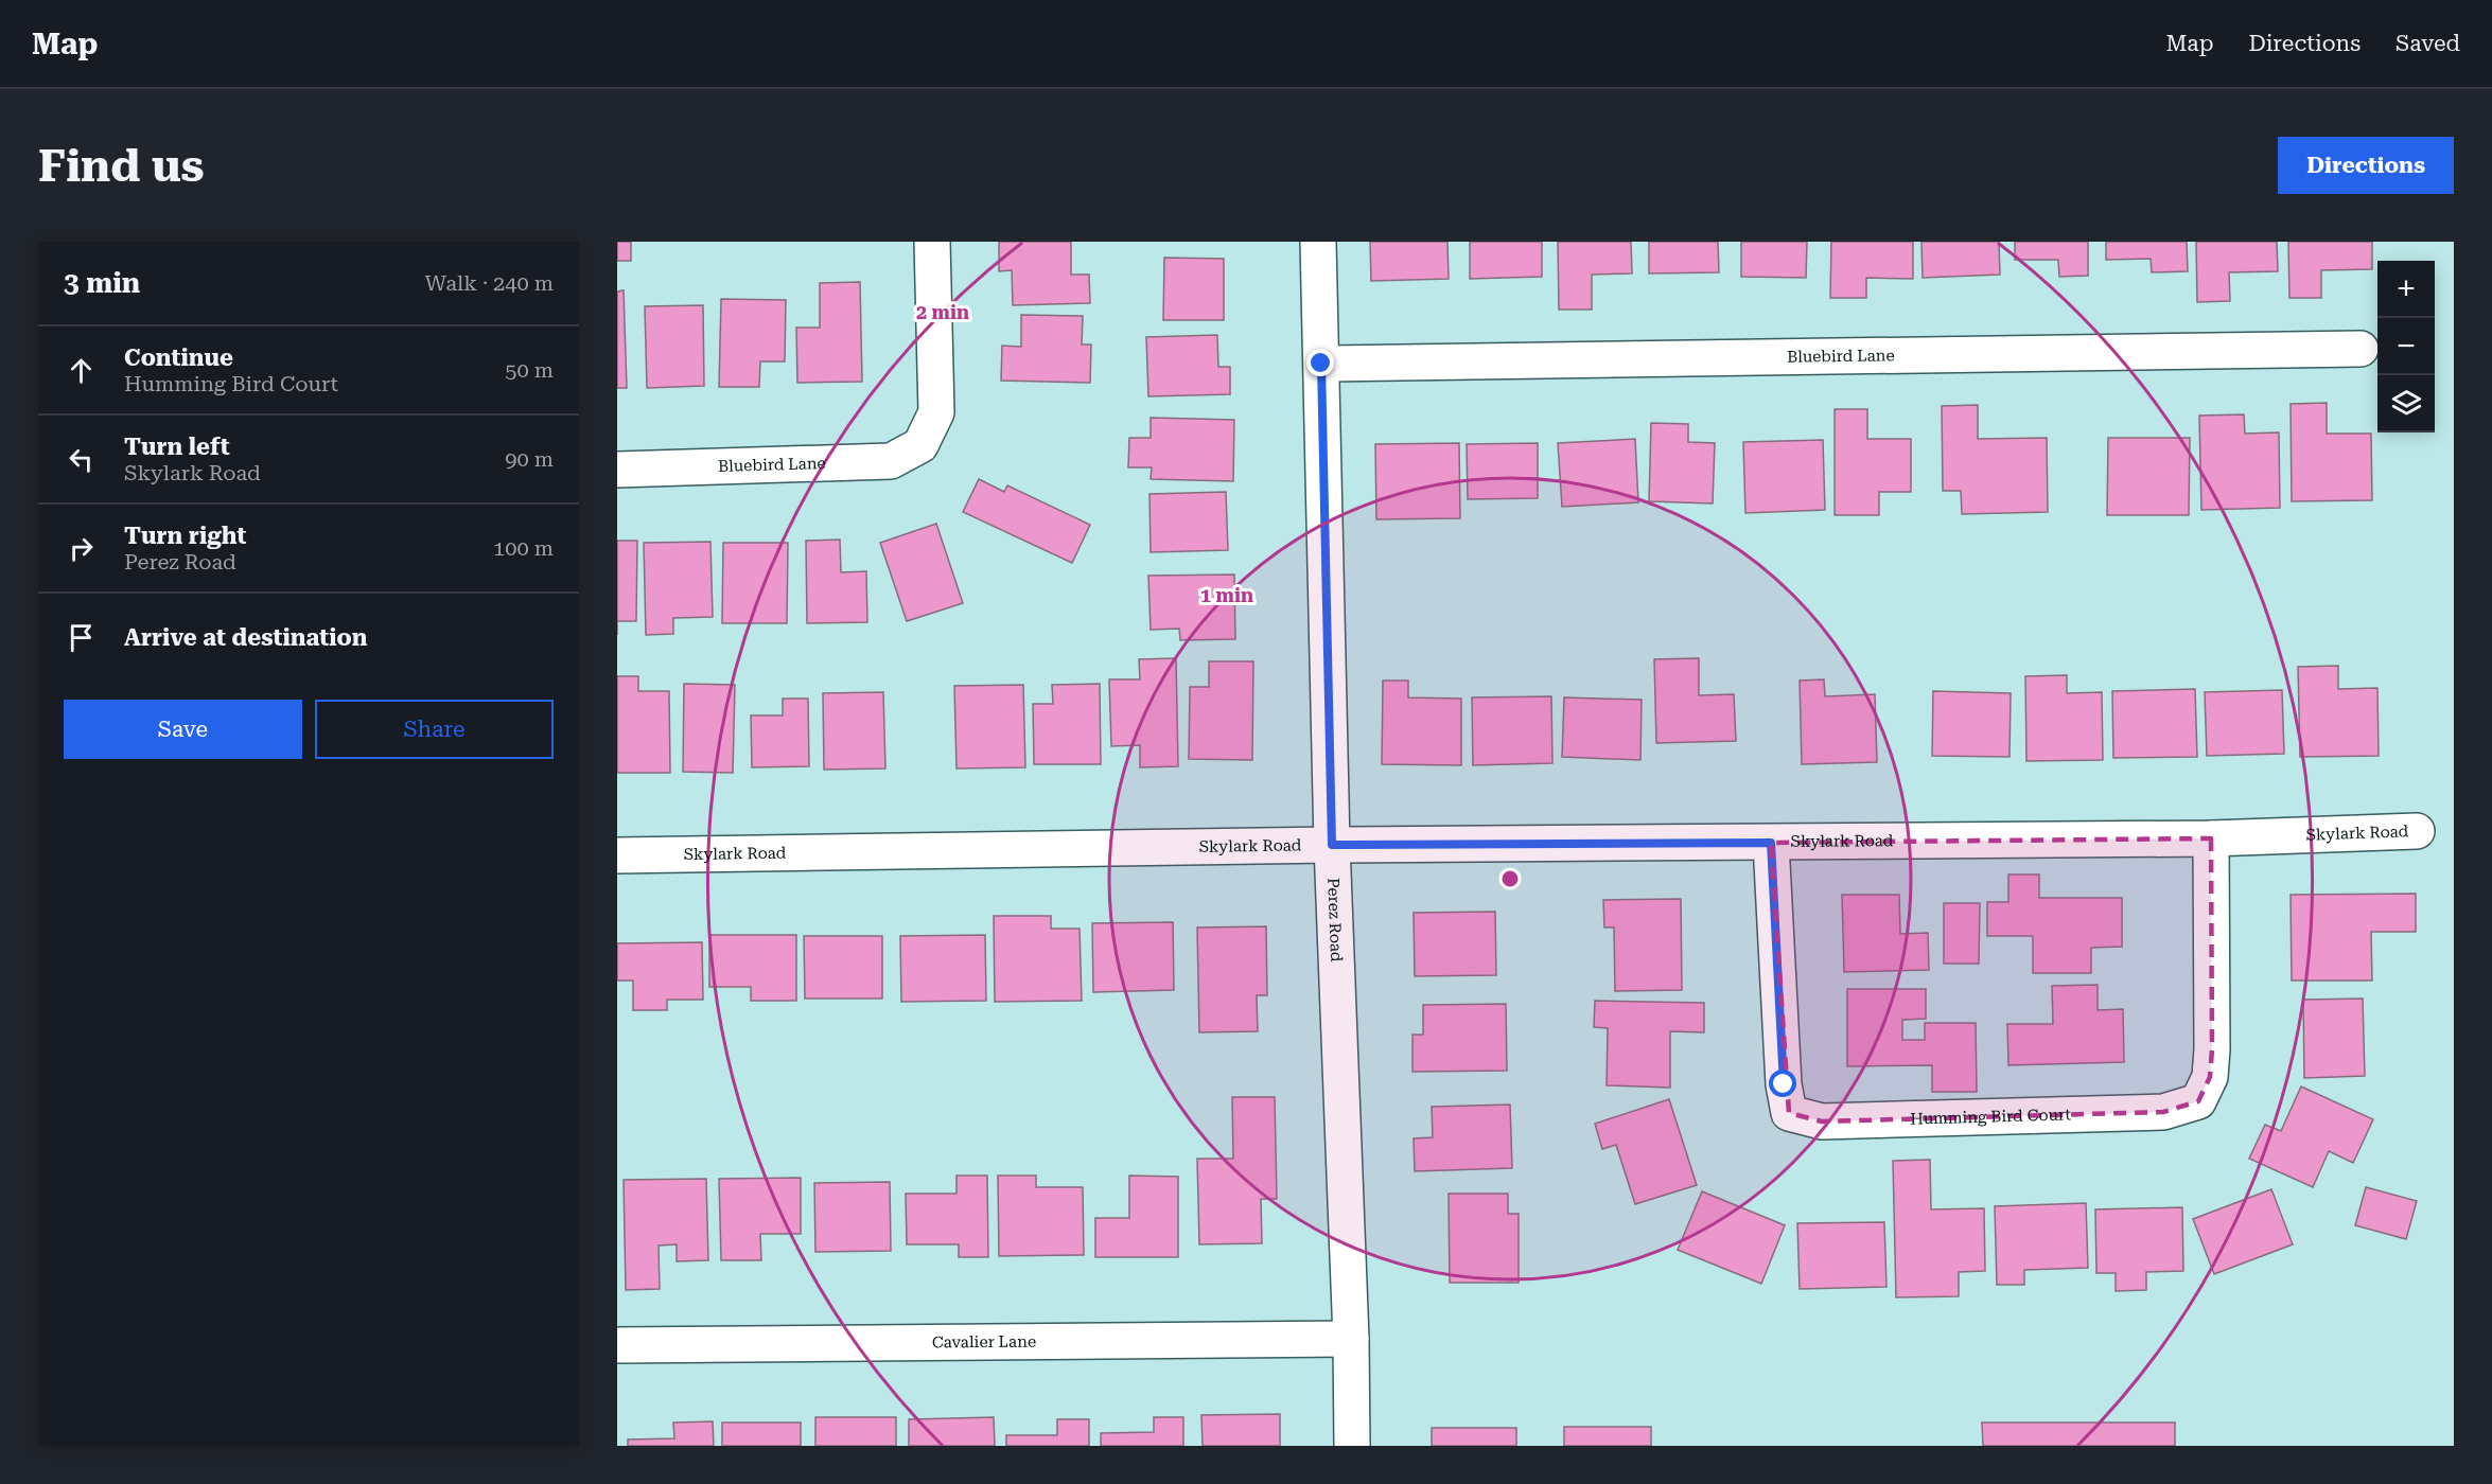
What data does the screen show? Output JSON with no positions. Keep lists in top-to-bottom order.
{
  "streets": {
    "street": [
      "Bluebird Lane",
      "Skylark Road",
      "Perez Road",
      "Humming Bird Court",
      "Cavalier Lane"
    ]
  },
  "crossings": [
    ["Bluebird Lane", "Perez Road"],
    ["Skylark Road", "Perez Road"],
    ["Skylark Road", "Humming Bird Court"],
    ["Perez Road", "Cavalier Lane"]
  ],
  "page": {
    "header": "Map",
    "nav": ["Map", "Directions", "Saved"],
    "buttons": [
      "Directions",
      ["Save", "Share"]
    ],
    "title": "Find us",
    "heading": ["3 min", "Walk · 240 m"],
    "map_buttons": ["+", "−"],
    "list": [
      ["Continue", "Humming Bird Court", "50 m"],
      ["Turn left", "Skylark Road", "90 m"],
      ["Turn right", "Perez Road", "100 m"],
      "Arrive at destination"
    ]
  },
  "rings": ["2 min", "1 min"]
}
